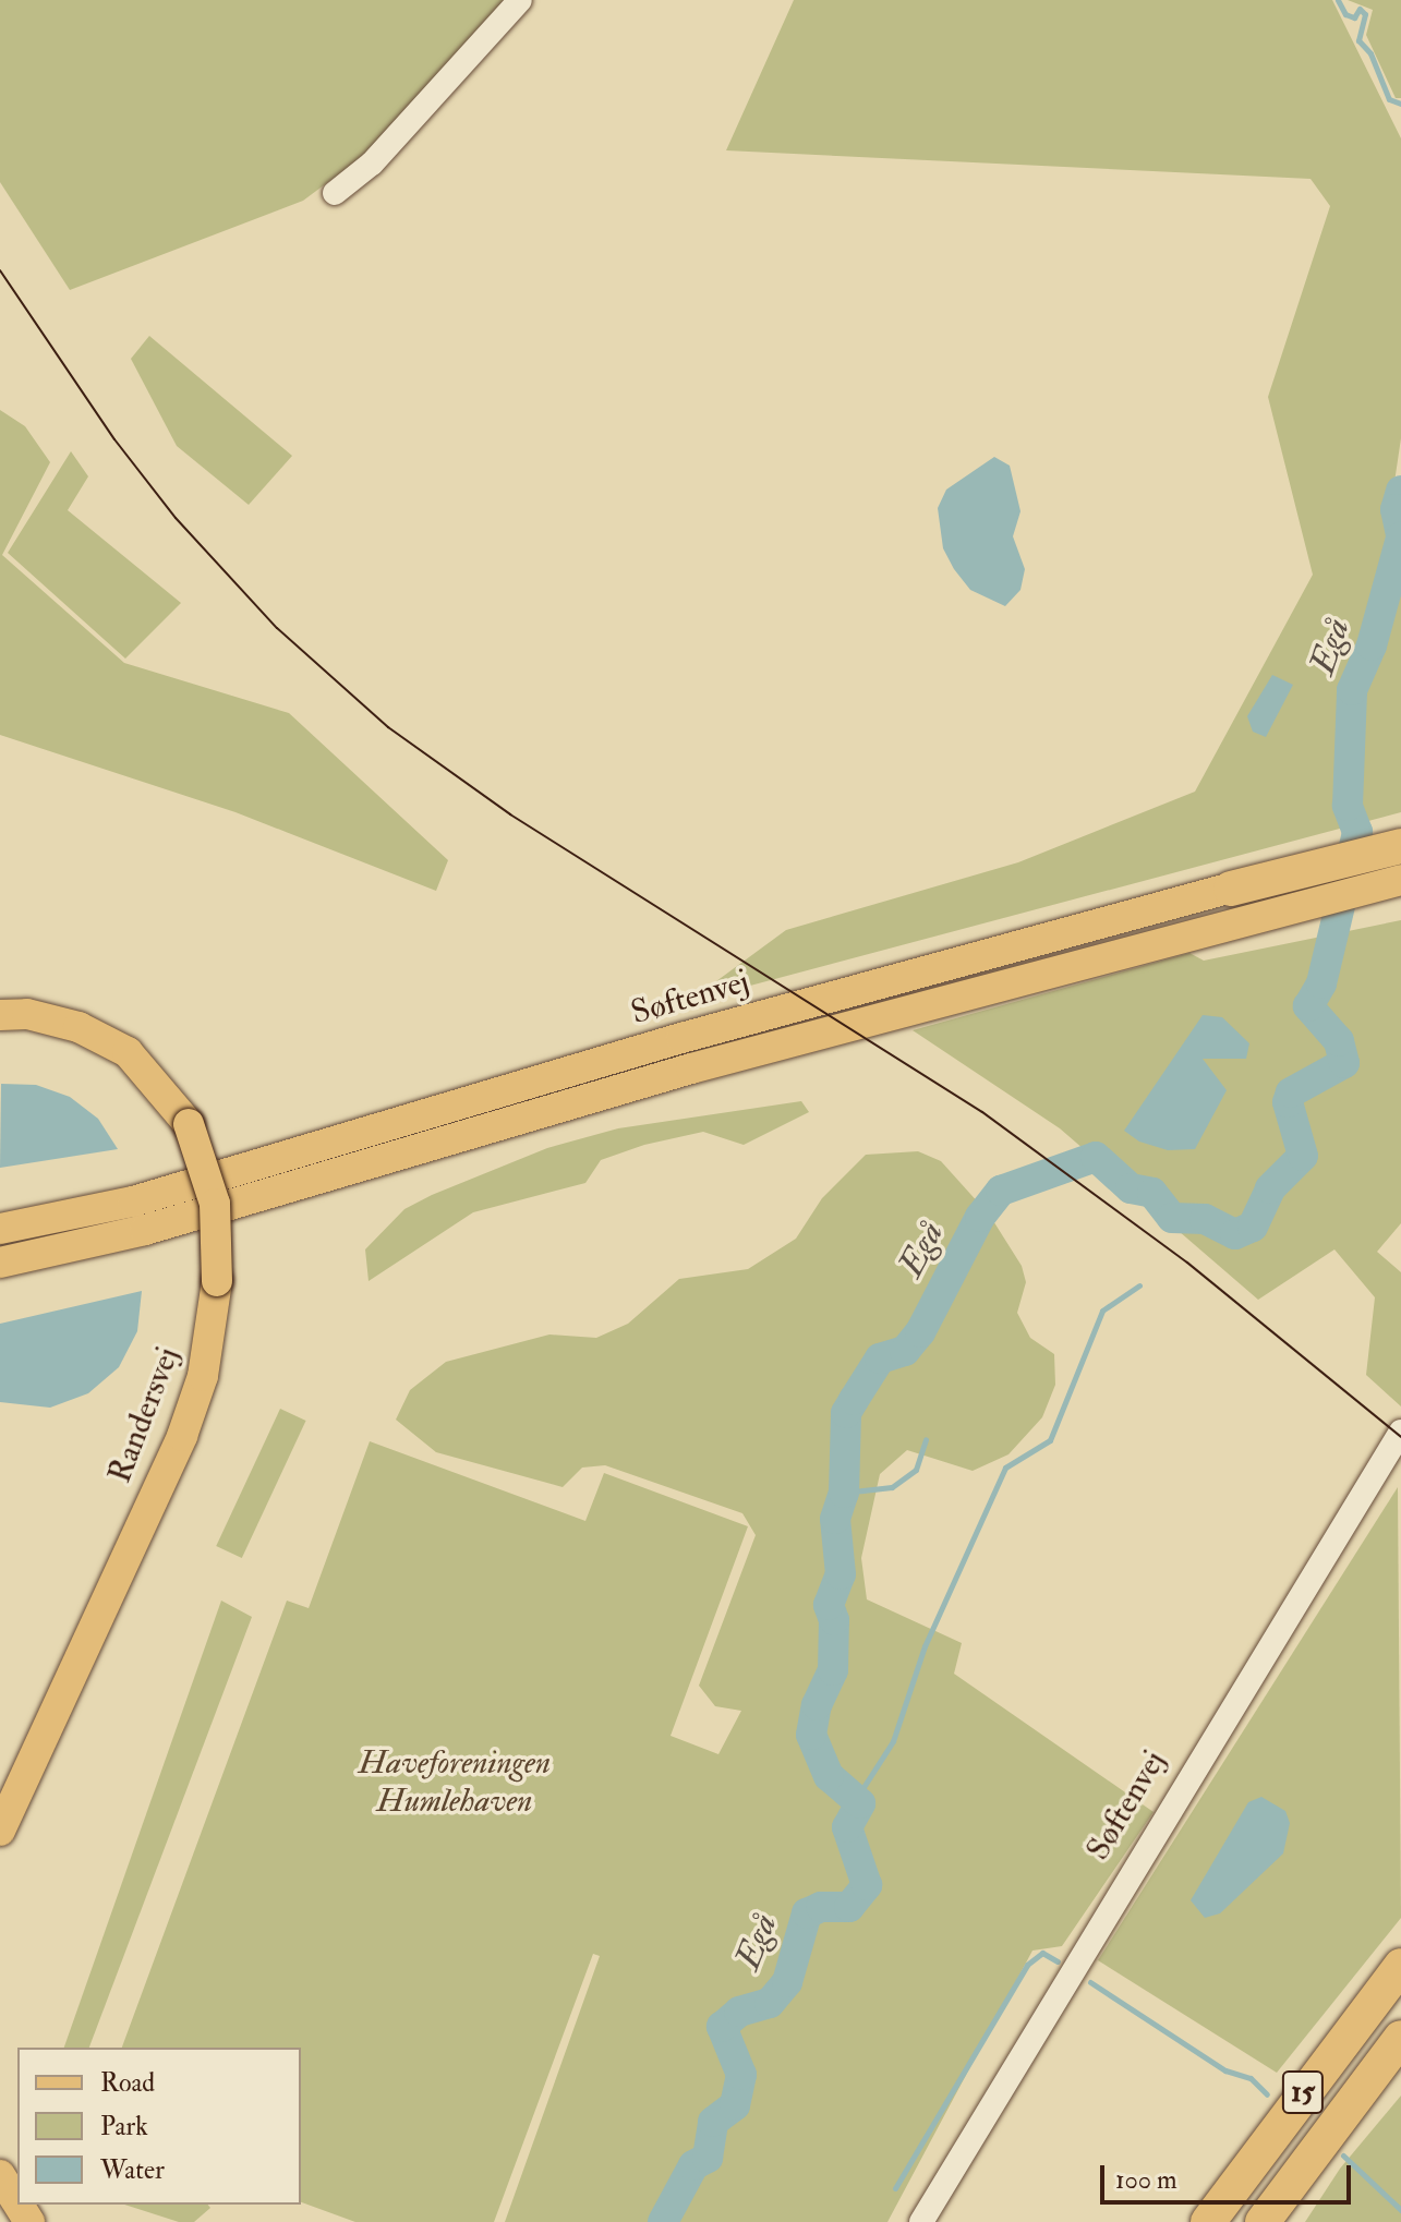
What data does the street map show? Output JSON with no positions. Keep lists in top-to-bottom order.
{
  "streets": {
    "highway": ["15"],
    "main road": ["Søftenvej", "Randersvej"]
  },
  "water": ["Egå"],
  "parks": ["Haveforeningen Humlehaven"],
  "legend": ["Road", "Park", "Water"],
  "scale_bar": "100 m"
}
